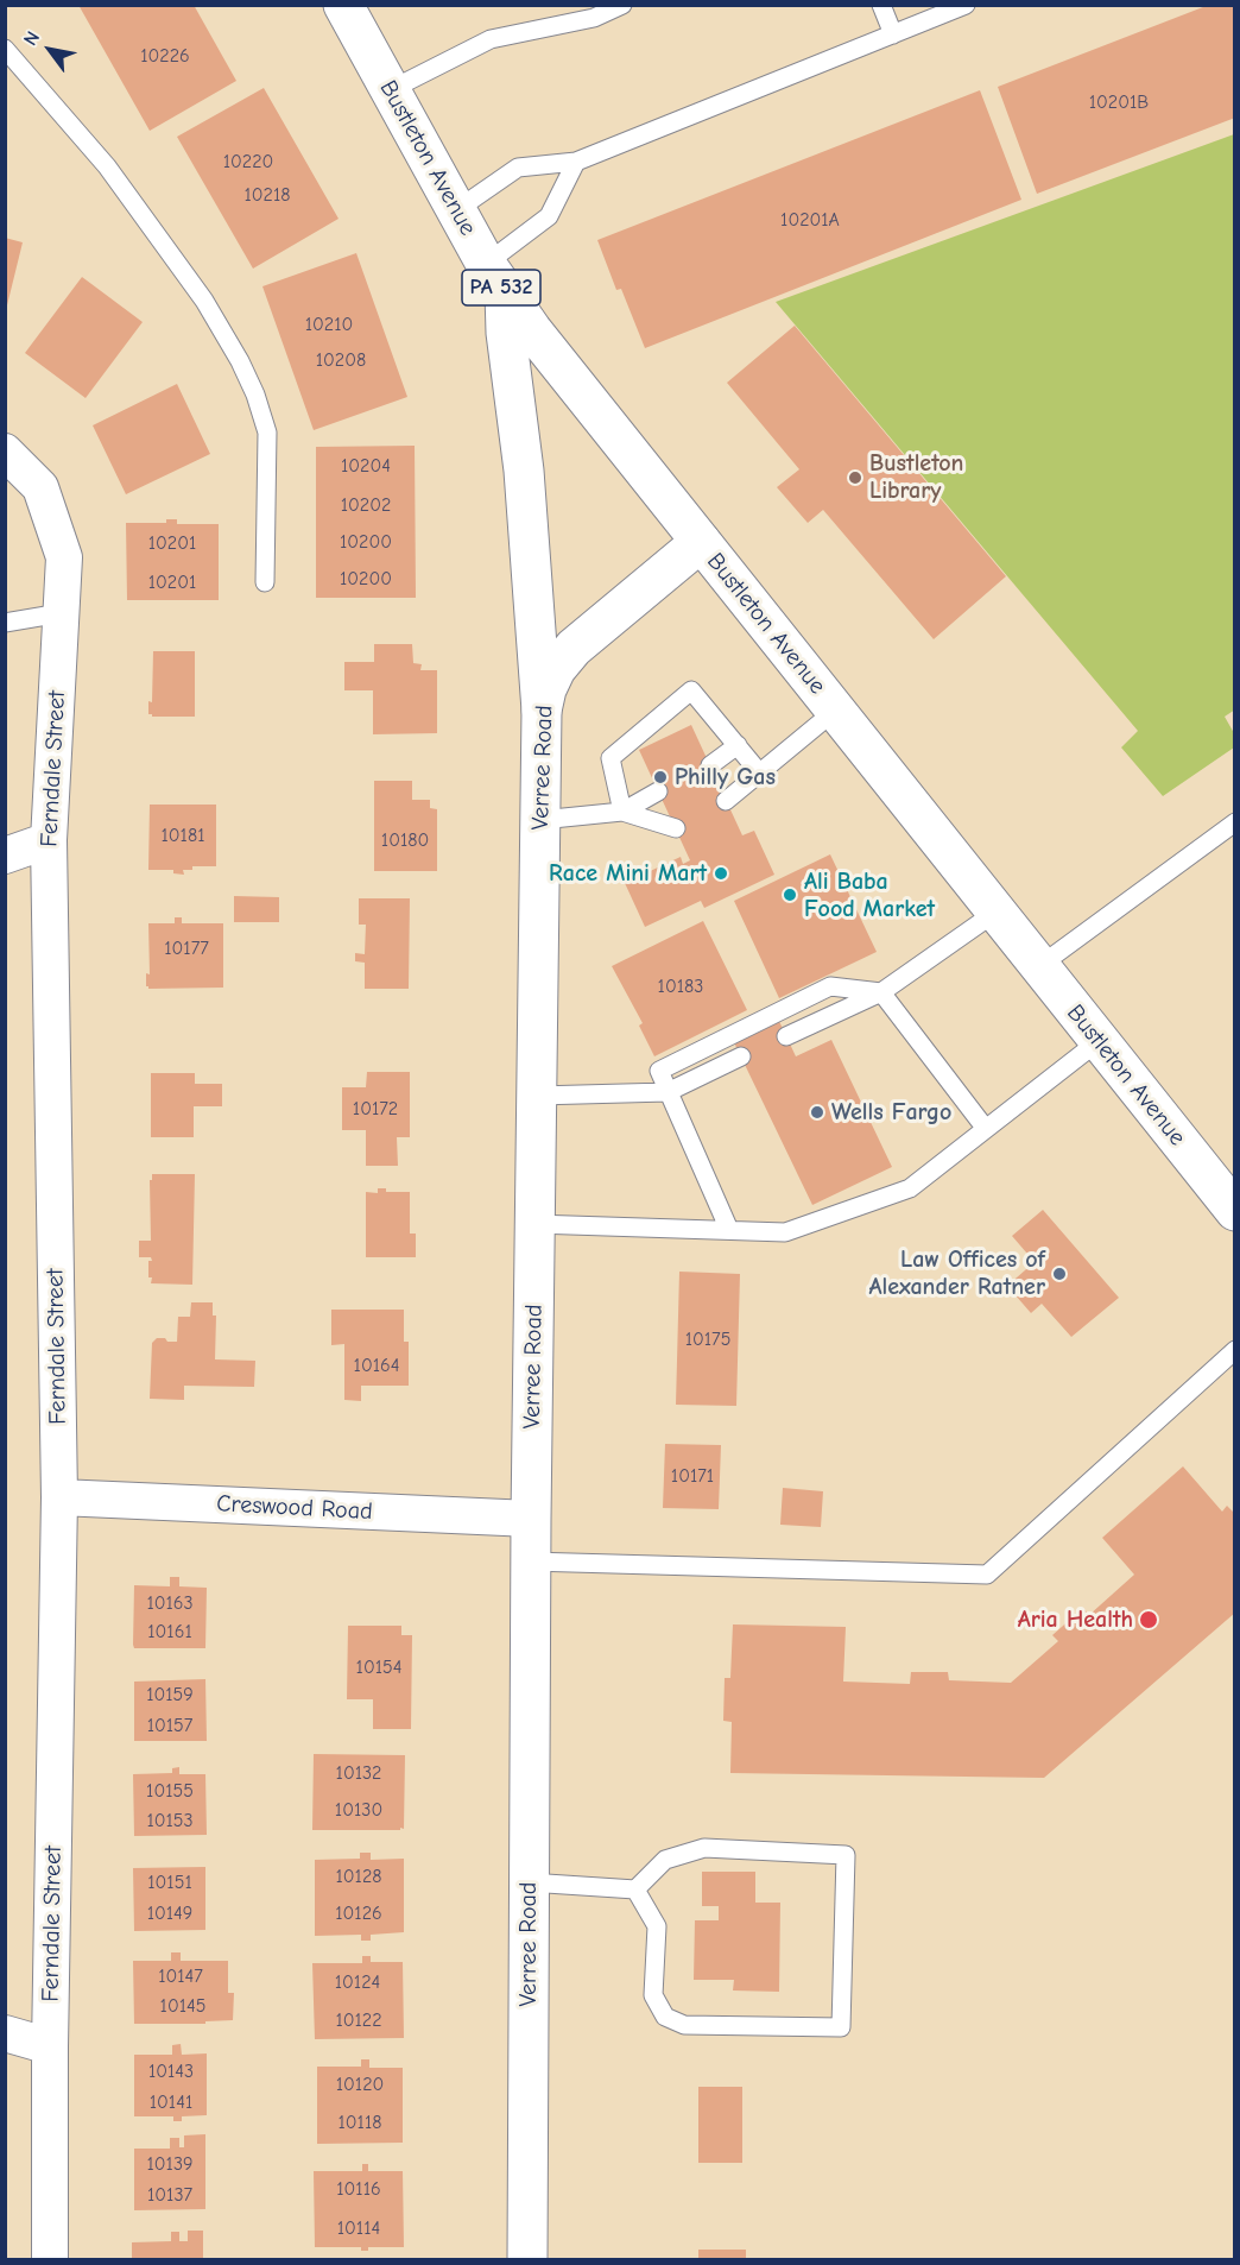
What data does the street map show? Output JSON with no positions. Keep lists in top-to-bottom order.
{
  "streets": {
    "main road": ["Bustleton Avenue", "PA 532", "Verree Road"],
    "street": ["Ferndale Street", "Creswood Road"]
  },
  "crossings": [
    ["Bustleton Avenue", "Verree Road"],
    ["Verree Road", "Creswood Road"],
    ["Ferndale Street", "Creswood Road"]
  ],
  "places": [
    "Bustleton Library",
    "Philly Gas",
    "Race Mini Mart",
    "Ali Baba Food Market",
    "Wells Fargo",
    "Law Offices of Alexander Ratner",
    "Aria Health"
  ],
  "house_numbers": [
    "10226",
    "10201B",
    "10220",
    "10218",
    "10201A",
    "10210",
    "10208",
    "10204",
    "10202",
    "10200",
    "10201",
    "10200",
    "10201",
    "10181",
    "10180",
    "10177",
    "10183",
    "10172",
    "10175",
    "10164",
    "10171",
    "10163",
    "10161",
    "10154",
    "10159",
    "10157",
    "10132",
    "10155",
    "10130",
    "10153",
    "10128",
    "10151",
    "10149",
    "10126",
    "10147",
    "10124",
    "10145",
    "10122",
    "10143",
    "10120",
    "10141",
    "10118",
    "10139",
    "10116",
    "10137",
    "10114"
  ],
  "north": "top left"
}
